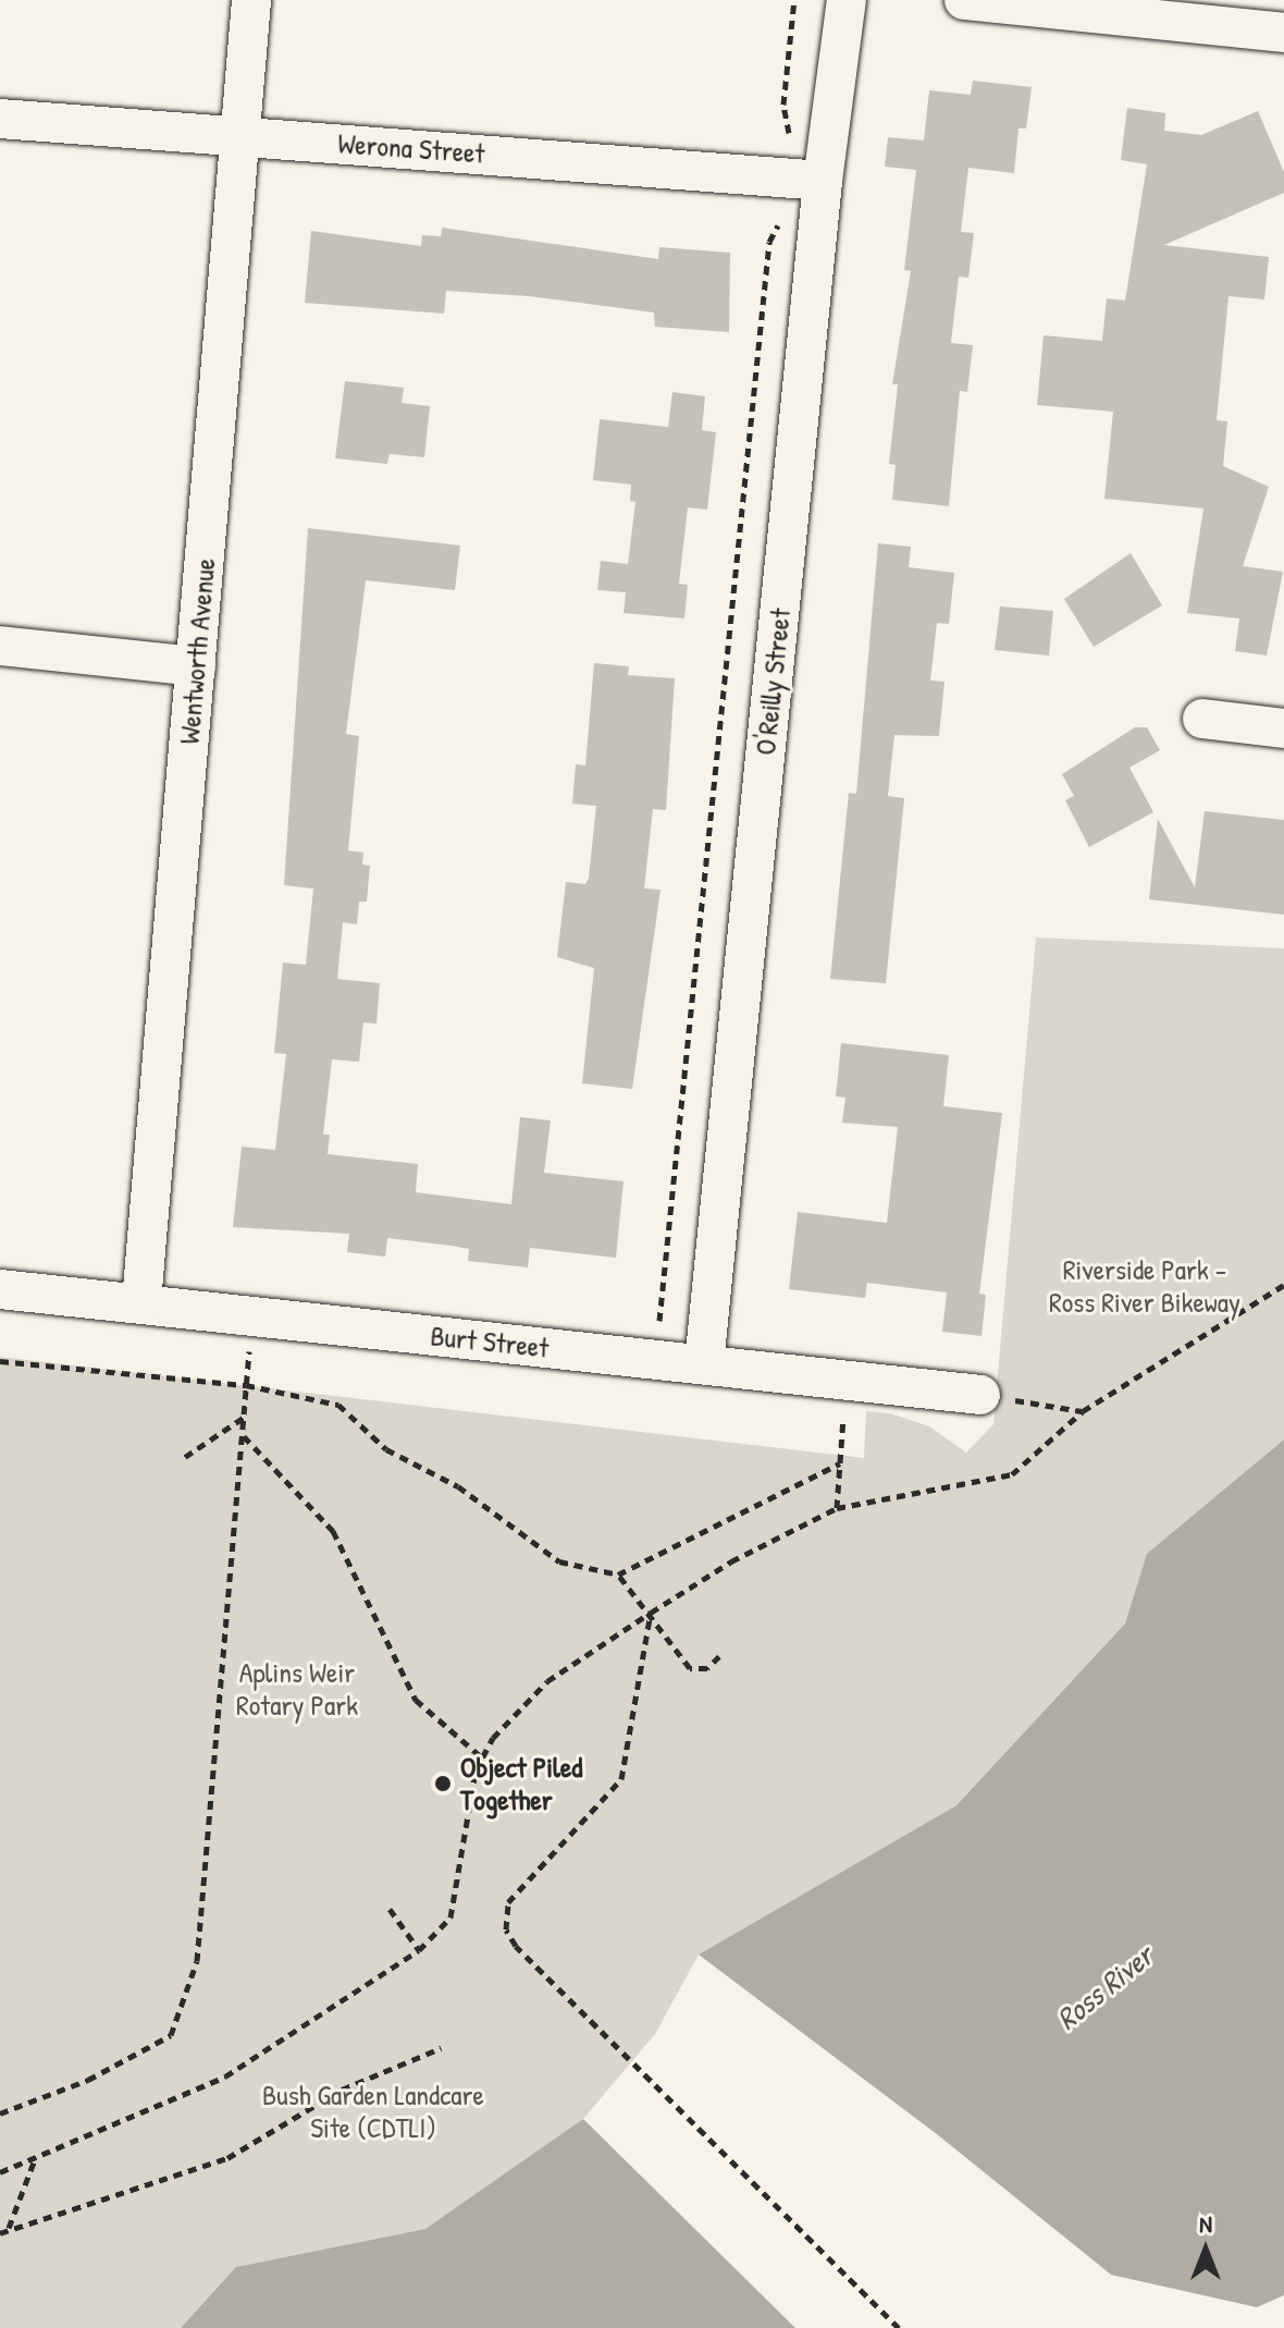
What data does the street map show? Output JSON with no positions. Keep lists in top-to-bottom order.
{
  "streets": {
    "street": [
      "Werona Street",
      "Wentworth Avenue",
      "O'Reilly Street",
      "Burt Street"
    ]
  },
  "crossings": [
    ["Werona Street", "Wentworth Avenue"],
    ["Werona Street", "O'Reilly Street"],
    ["Wentworth Avenue", "Burt Street"],
    ["O'Reilly Street", "Burt Street"]
  ],
  "water": ["Ross River"],
  "parks": ["Riverside Park - Ross River Bikeway", "Aplins Weir Rotary Park", "Bush Garden Landcare Site (CDTLI)"],
  "places": ["Object Piled Together"],
  "north": "top"
}
